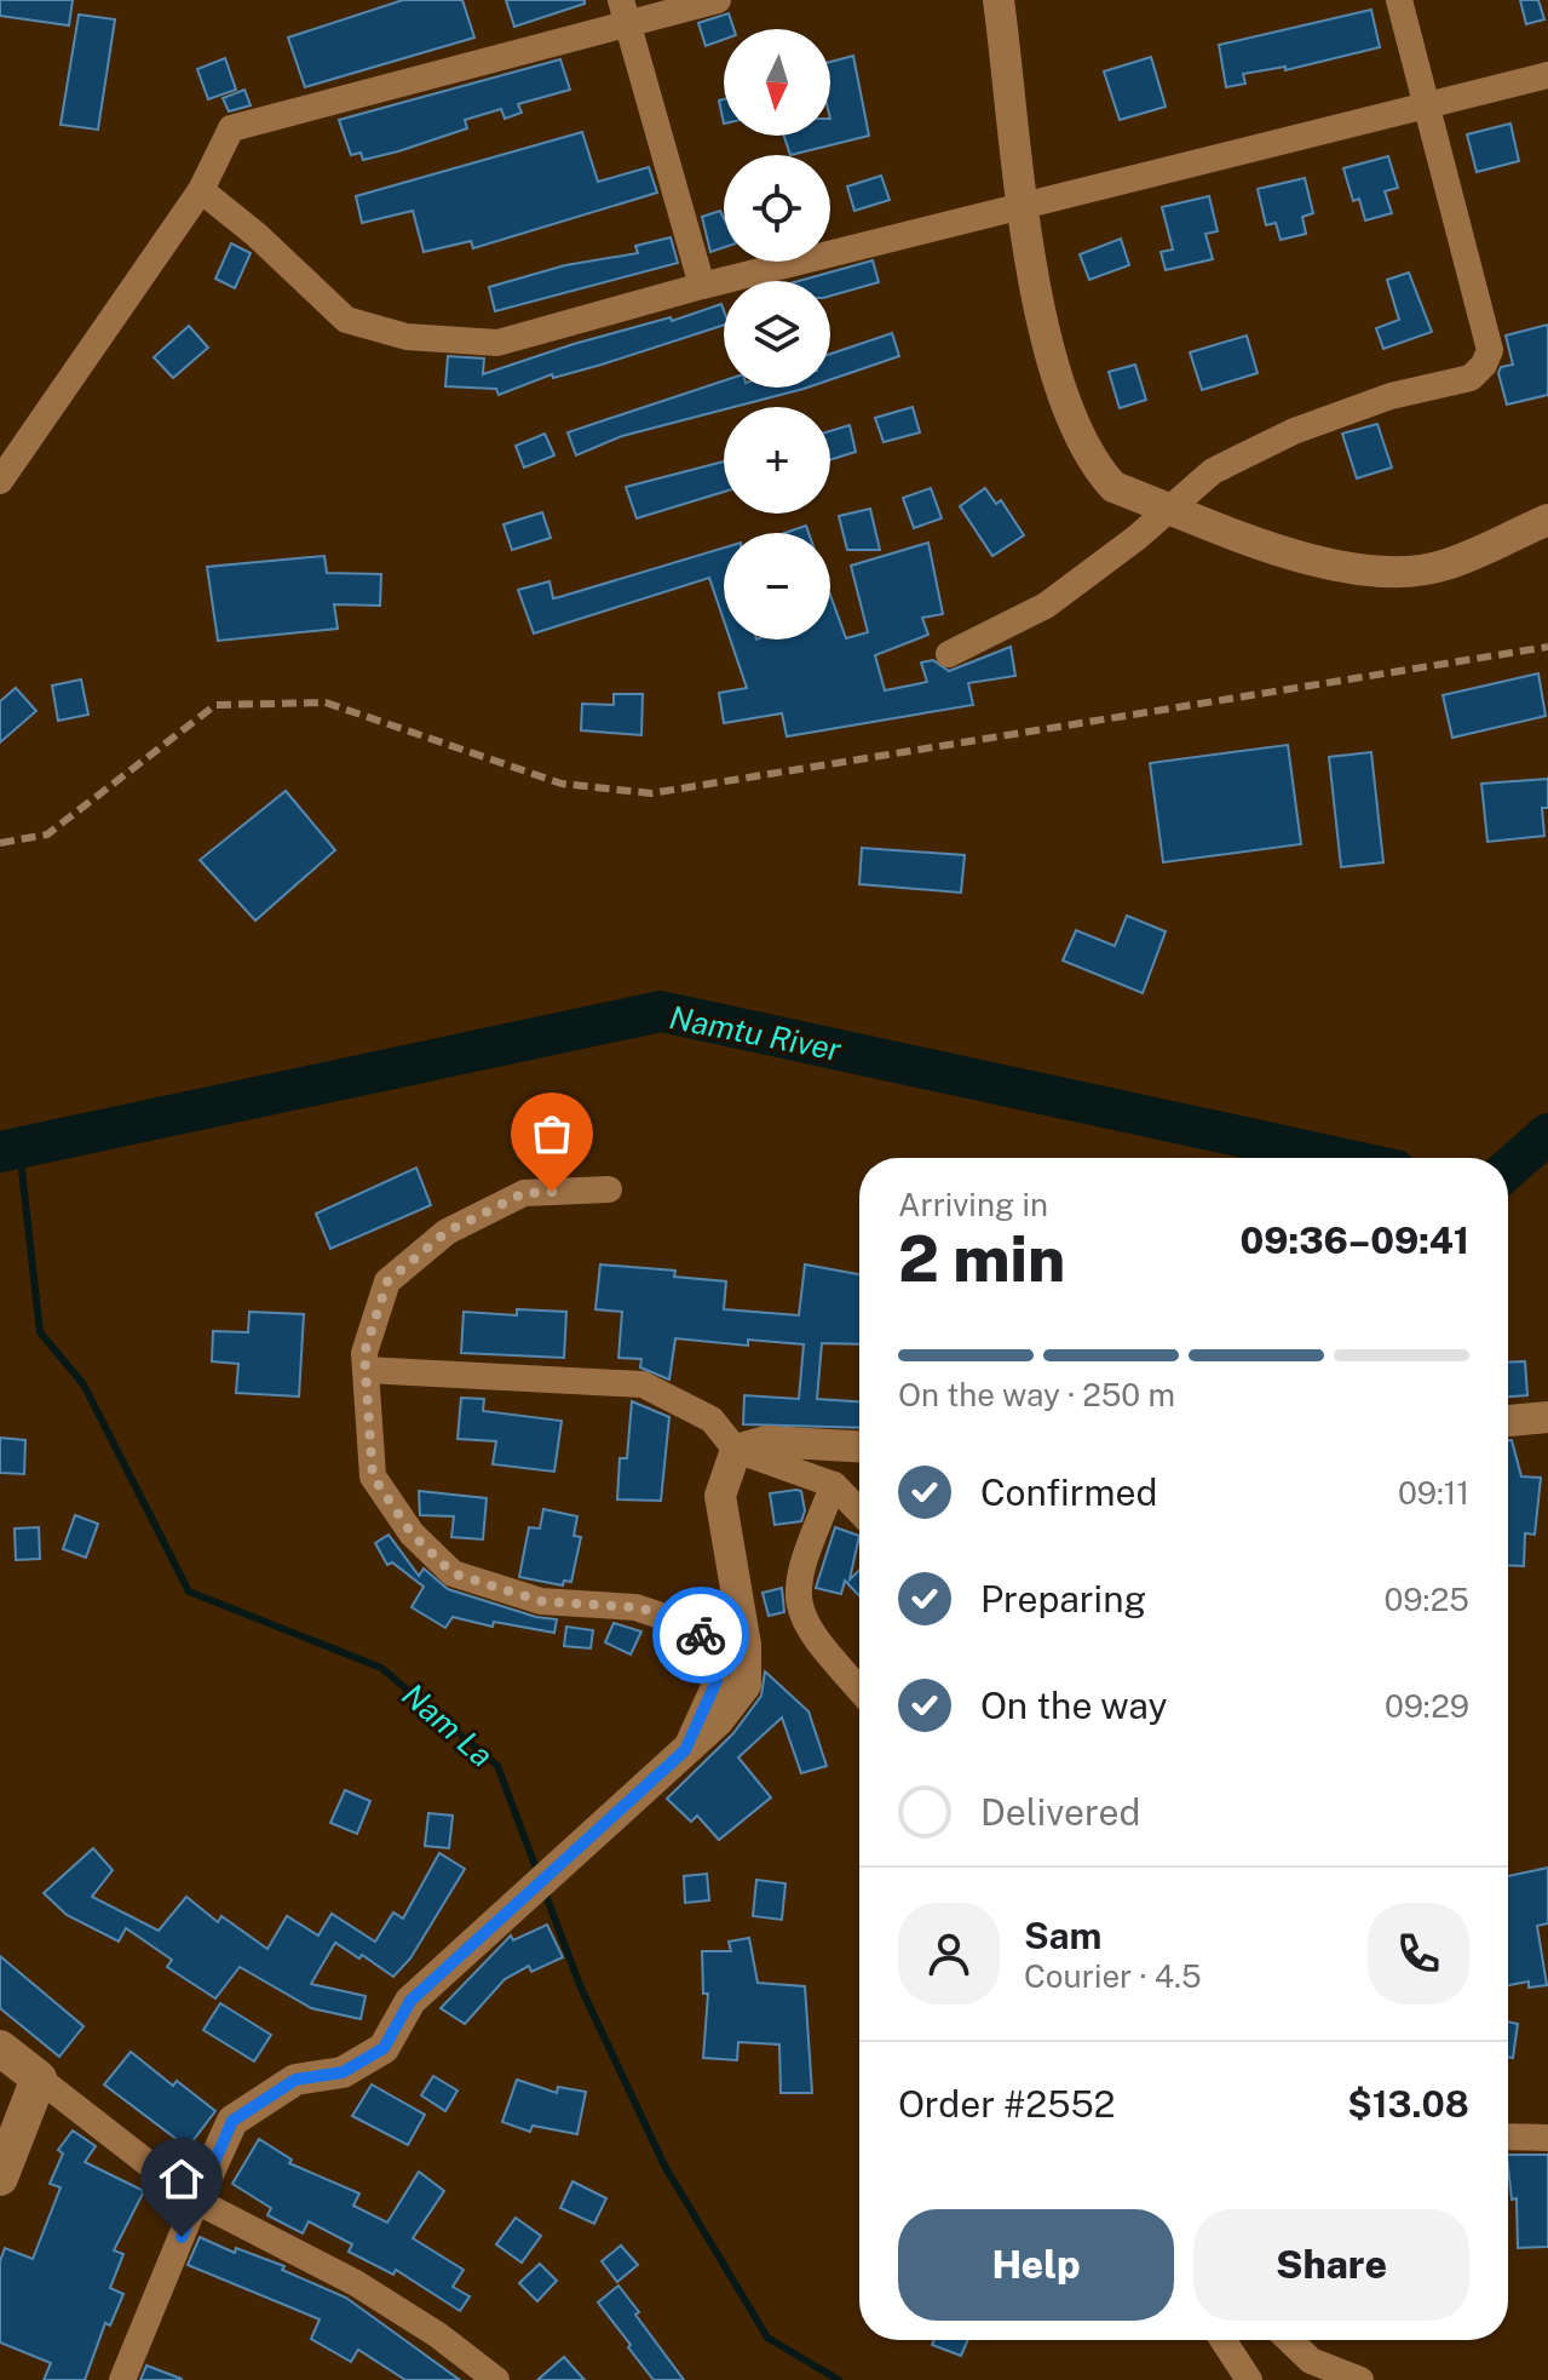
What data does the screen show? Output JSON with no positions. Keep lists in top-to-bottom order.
{
  "water": ["Namtu River", "Nam La"],
  "north": "bottom",
  "page": {
    "map_buttons": ["+", "−"],
    "heading": ["2 min", "Arriving in", "09:36–09:41"],
    "panel": [
      "Sam",
      "Courier · 4.5",
      "Order #2552",
      "$13.08"
    ],
    "bar": "On the way · 250 m",
    "list": [
      ["Confirmed", "09:11"],
      ["Preparing", "09:25"],
      ["On the way", "09:29"],
      "Delivered"
    ],
    "buttons": ["Help", "Share"]
  }
}
